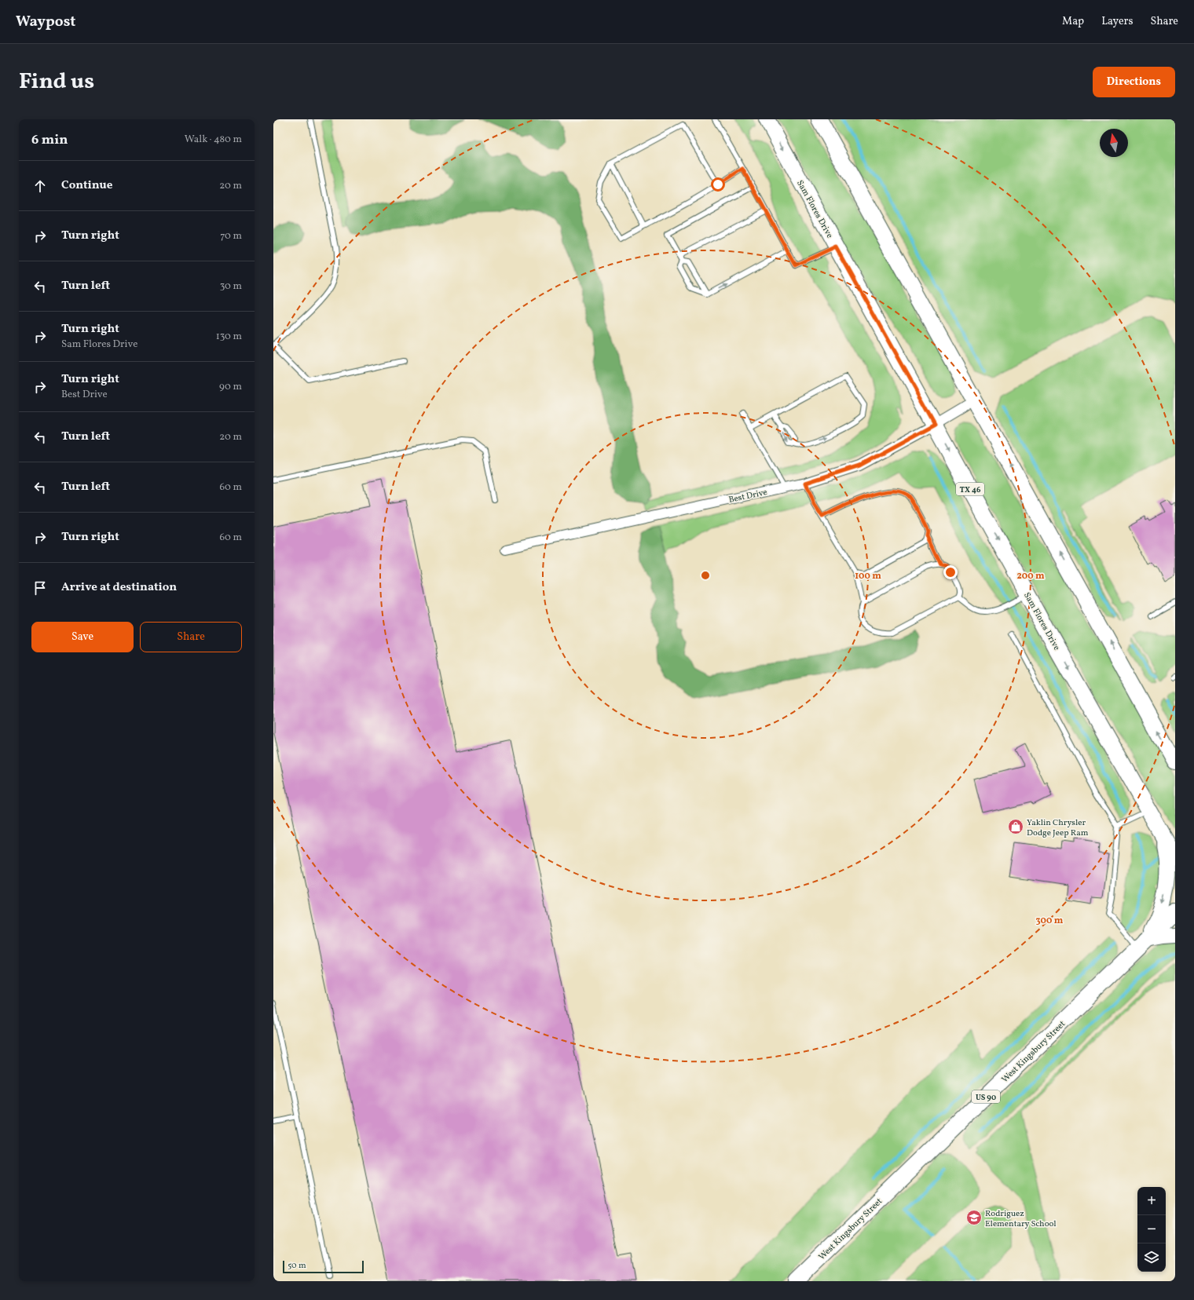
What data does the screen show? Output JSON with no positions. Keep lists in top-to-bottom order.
{
  "streets": {
    "main road": [
      "Sam Flores Drive",
      "TX 46",
      "West Kingsbury Street",
      "US 90"
    ],
    "street": ["Best Drive"]
  },
  "crossings": [
    ["Sam Flores Drive", "Best Drive"]
  ],
  "places": {
    "shop": ["Yaklin Chrysler Dodge Jeep Ram"],
    "school or university": ["Rodriguez Elementary School"]
  },
  "scale_bar": "50 m",
  "north": "top",
  "page": {
    "header": "Waypost",
    "nav": ["Map", "Layers", "Share"],
    "title": "Find us",
    "buttons": [
      "Directions",
      ["Save", "Share"]
    ],
    "heading": ["6 min", "Walk · 480 m"],
    "list": [
      ["Continue", "20 m"],
      ["Turn right", "70 m"],
      ["Turn left", "30 m"],
      ["Turn right", "Sam Flores Drive", "130 m"],
      ["Turn right", "Best Drive", "90 m"],
      ["Turn left", "20 m"],
      ["Turn left", "60 m"],
      ["Turn right", "60 m"],
      "Arrive at destination"
    ],
    "map_buttons": ["+", "−"],
    "scale": "50 m"
  },
  "rings": ["100 m", "200 m", "300 m"]
}
